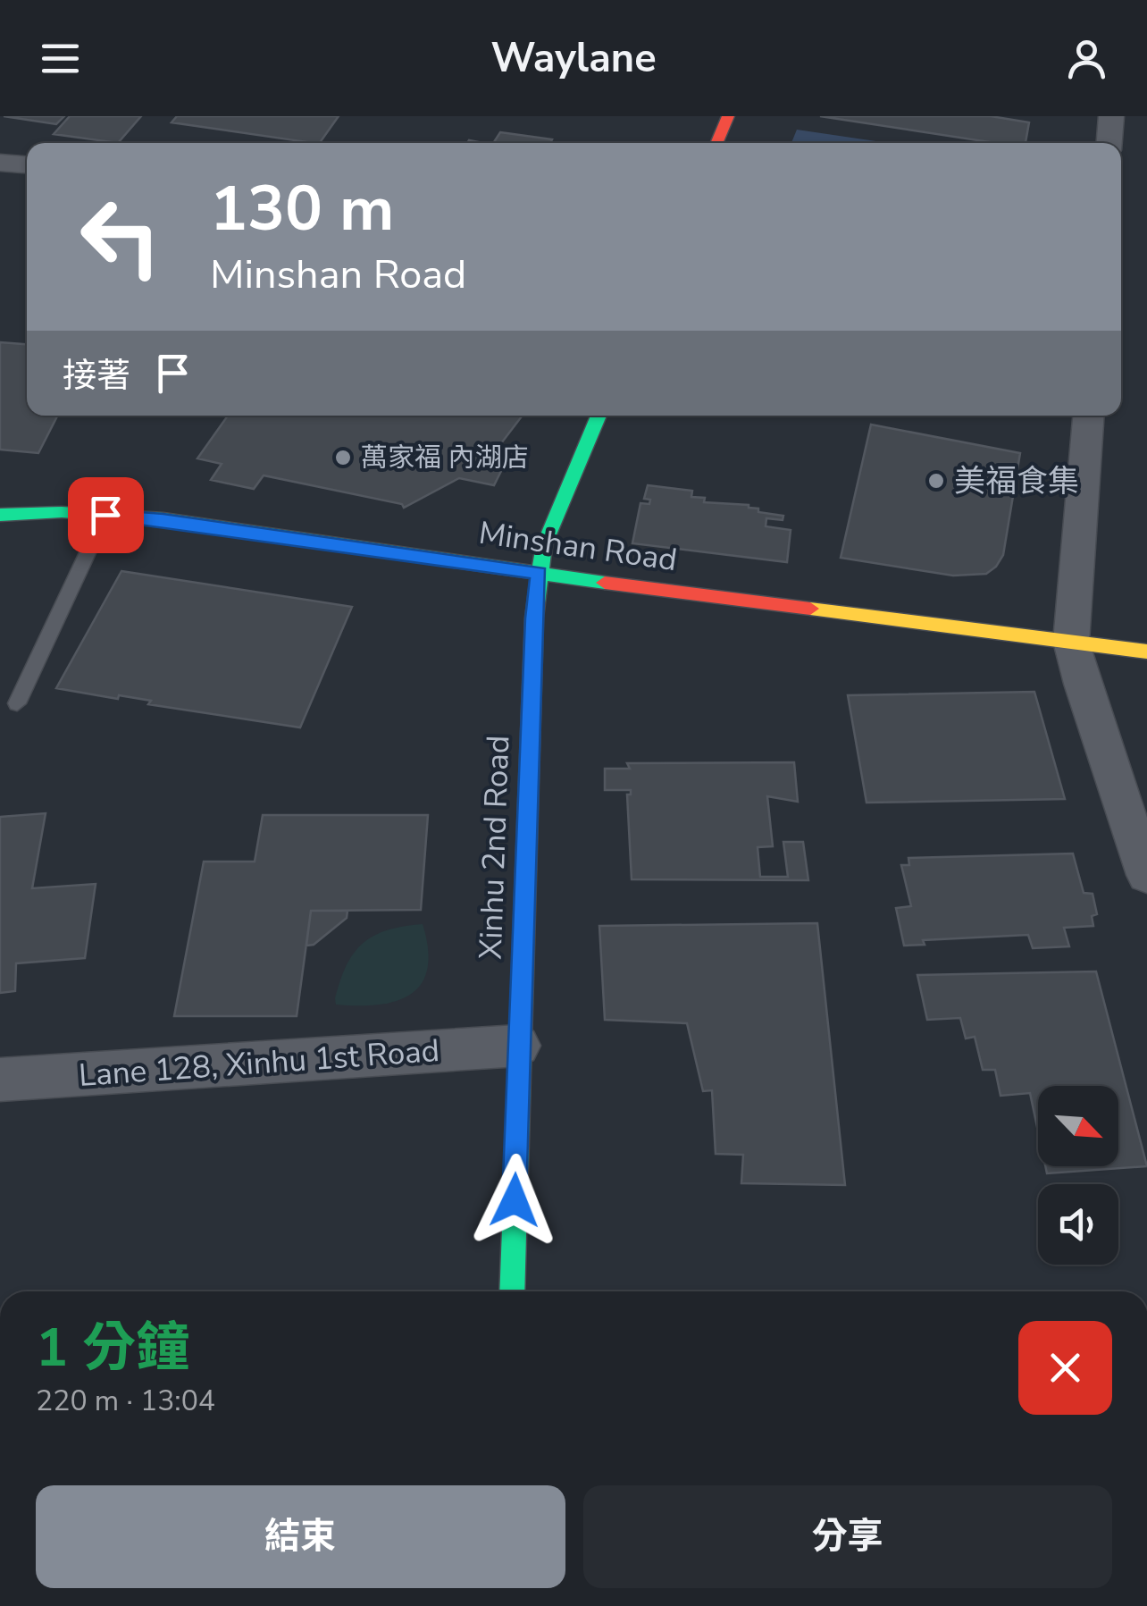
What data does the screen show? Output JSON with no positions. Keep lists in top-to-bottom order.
{
  "streets": {
    "street": ["Minshan Road", "Xinhu 2nd Road", "Lane 128, Xinhu 1st Road"]
  },
  "crossings": [
    ["Minshan Road", "Xinhu 2nd Road"],
    ["Xinhu 2nd Road", "Lane 128, Xinhu 1st Road"]
  ],
  "places": ["萬家福 內湖店", "美福食集"],
  "north": "bottom right",
  "page": {
    "header": "Waylane",
    "turn": ["130 m", "Minshan Road"],
    "then": "接著",
    "heading": ["1 分鐘", "220 m · 13:04"],
    "buttons": ["結束", "分享"]
  }
}
